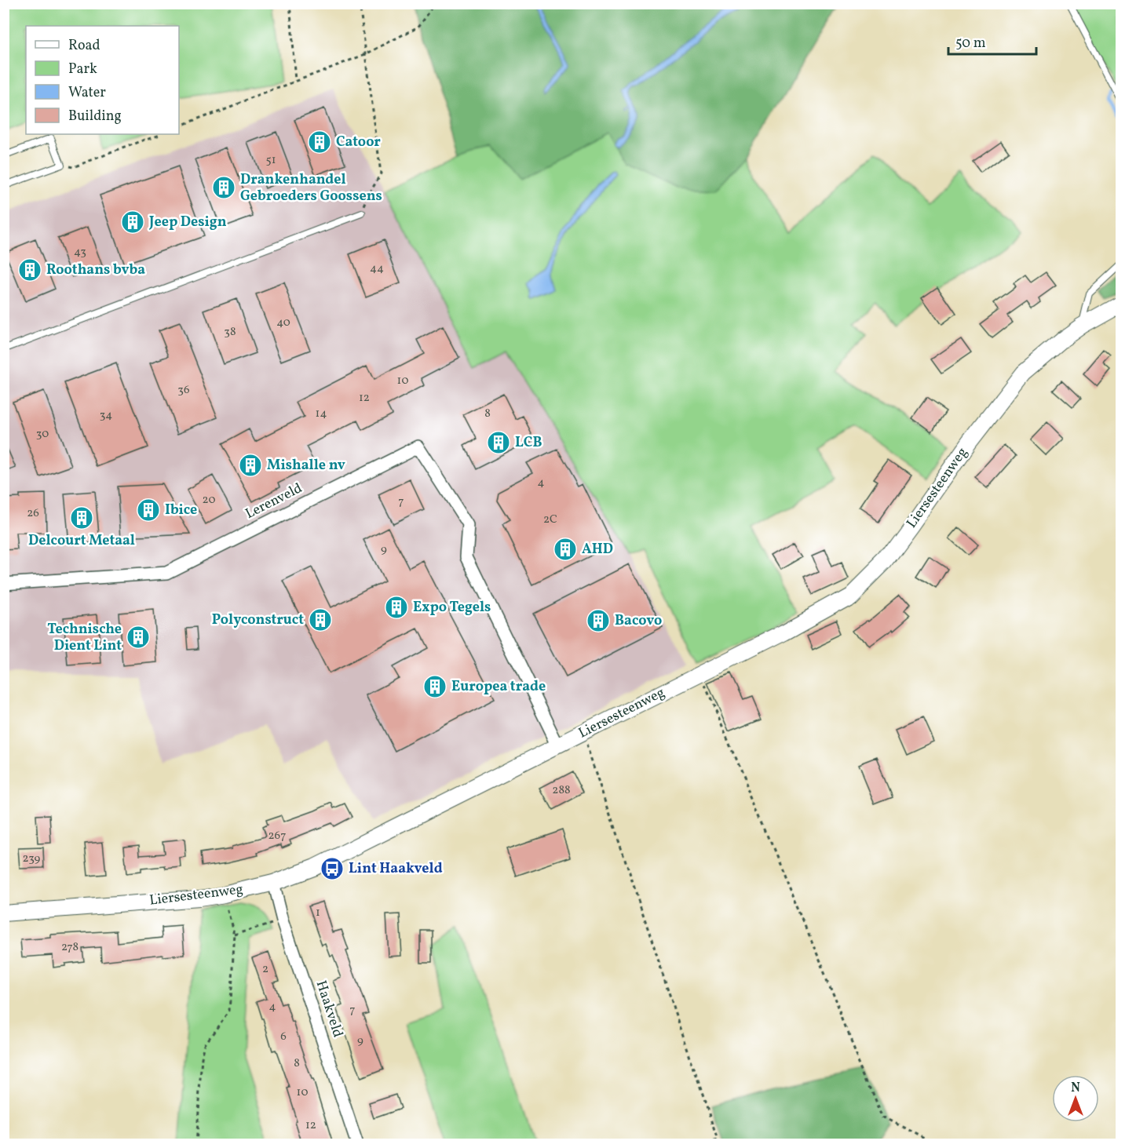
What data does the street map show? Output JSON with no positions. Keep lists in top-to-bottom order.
{
  "streets": {
    "street": ["Liersesteenweg", "Lerenveld", "Haakveld"]
  },
  "crossings": [
    ["Liersesteenweg", "Lerenveld"],
    ["Liersesteenweg", "Haakveld"]
  ],
  "places": {
    "building": [
      "Catoor",
      "Drankenhandel Gebroeders Goossens",
      "Jeep Design",
      "Roothans bvba",
      "LCB",
      "Mishalle nv",
      "Ibice",
      "Delcourt Metaal",
      "AHD",
      "Expo Tegels",
      "Polyconstruct",
      "Bacovo",
      "Technische Dient Lint",
      "Europea trade"
    ],
    "bus stop": ["Lint Haakveld"]
  },
  "house_numbers": [
    "51",
    "43",
    "44",
    "40",
    "38",
    "10",
    "36",
    "12",
    "14",
    "8",
    "34",
    "30",
    "4",
    "20",
    "7",
    "26",
    "2C",
    "9",
    "288",
    "267",
    "239",
    "1",
    "278",
    "2",
    "4",
    "7",
    "6",
    "9",
    "8",
    "10",
    "12"
  ],
  "legend": [
    "Road",
    "Park",
    "Water",
    "Building"
  ],
  "scale_bar": "50 m",
  "north": "top"
}
